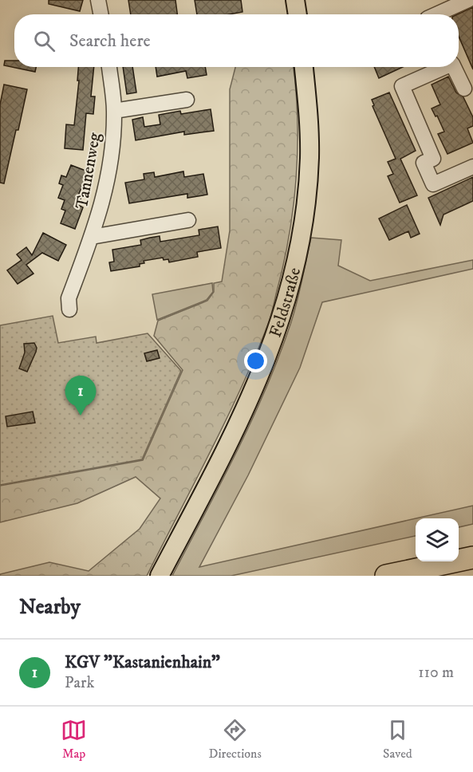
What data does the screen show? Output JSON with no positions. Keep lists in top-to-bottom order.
{
  "streets": {
    "main road": ["Feldstraße"],
    "street": ["Tannenweg"]
  },
  "page": {
    "search": "Search here",
    "pins": "1",
    "heading": "Nearby",
    "list": [
      {
        "mark": "1",
        "name": "KGV \"Kastanienhain\"",
        "note": "Park",
        "value": "110 m"
      }
    ],
    "nav": ["Map", "Directions", "Saved"]
  }
}
